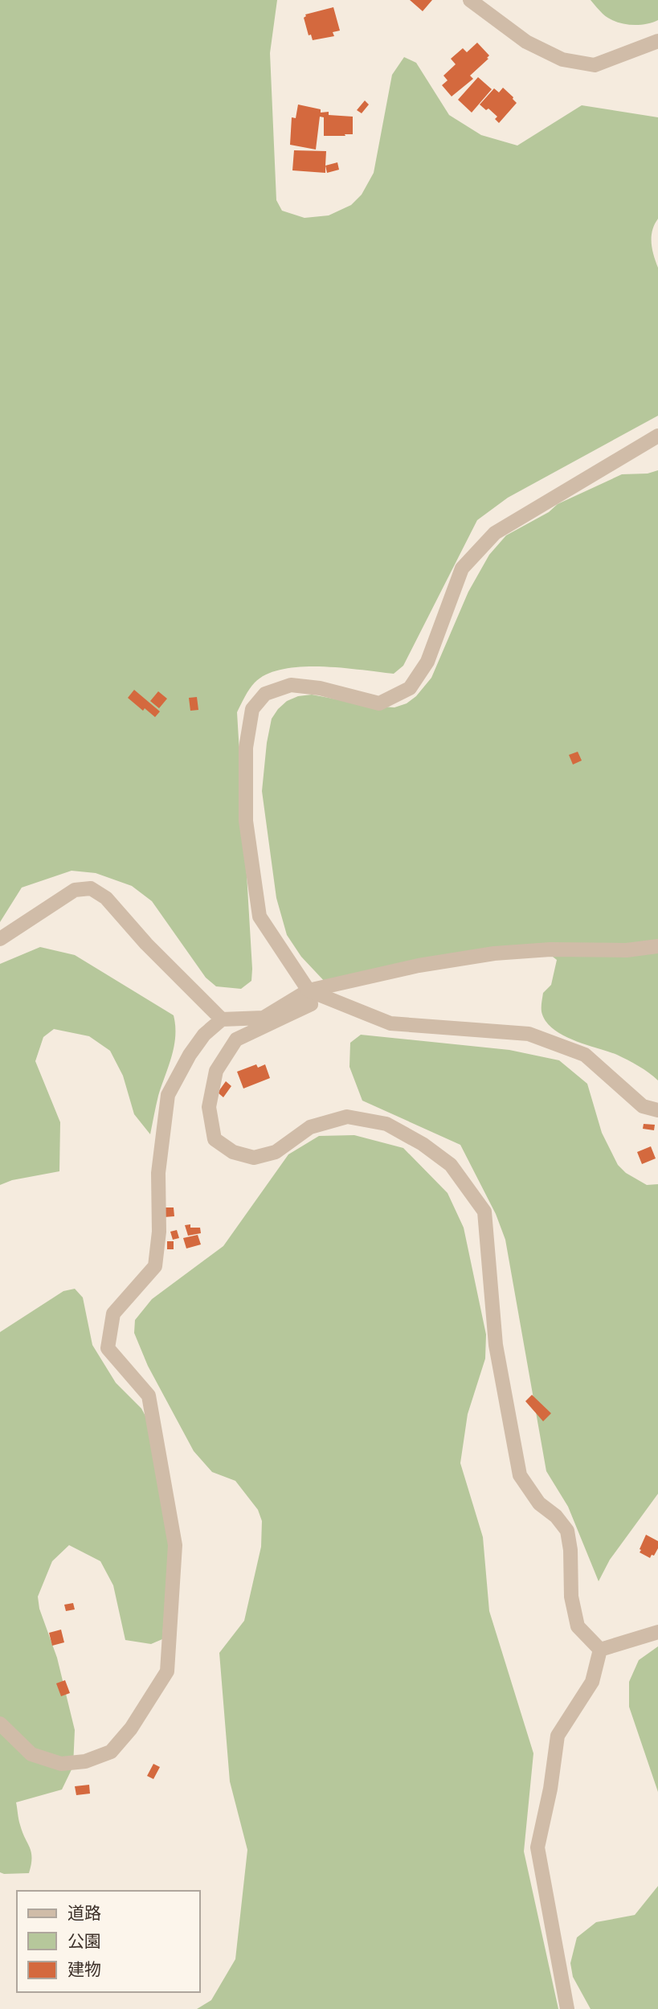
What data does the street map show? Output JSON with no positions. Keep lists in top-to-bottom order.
{
  "legend": ["道路", "公園", "建物"]
}
